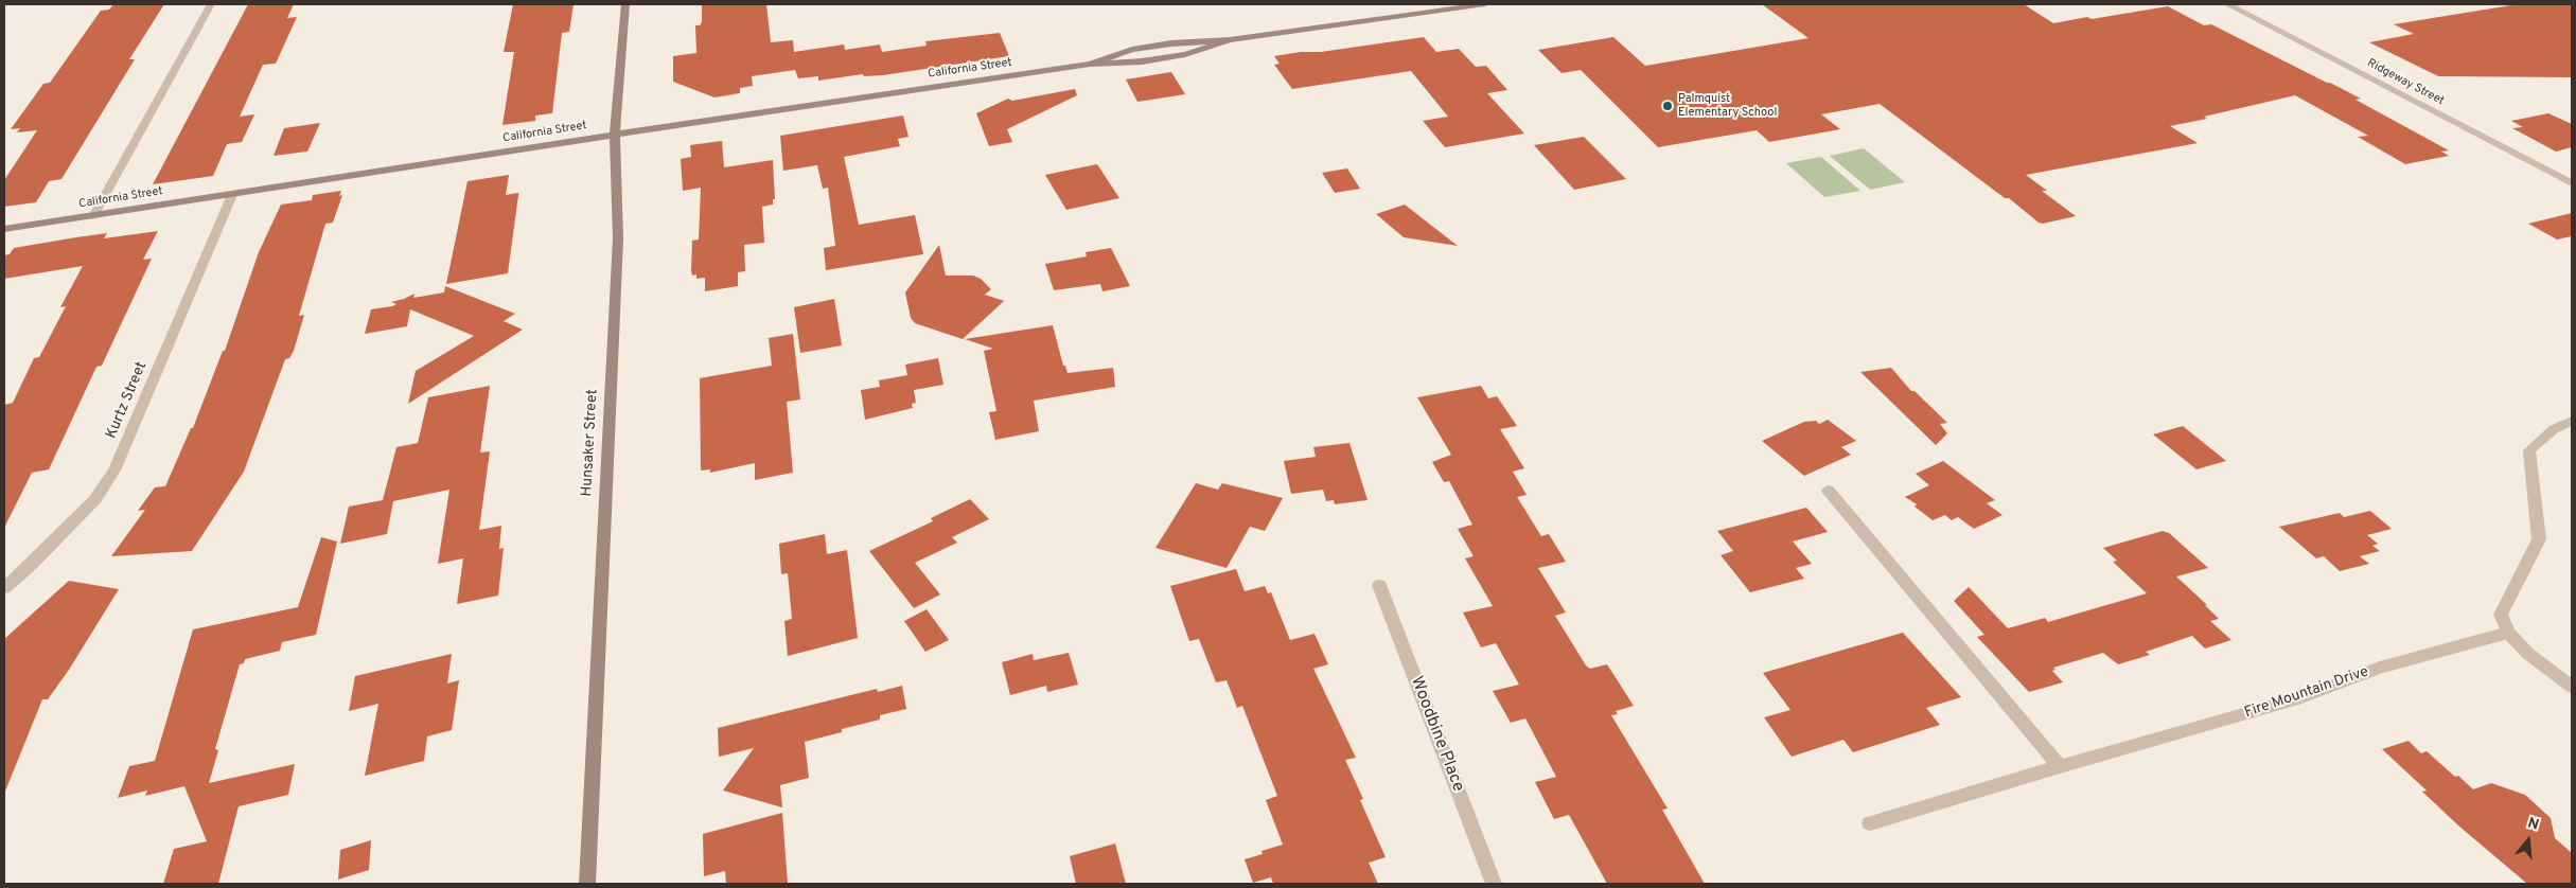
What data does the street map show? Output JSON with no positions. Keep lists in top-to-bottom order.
{
  "streets": {
    "main road": ["California Street", "Hunsaker Street"],
    "street": [
      "Ridgeway Street",
      "Kurtz Street",
      "Fire Mountain Drive",
      "Woodbine Place"
    ]
  },
  "crossings": [
    ["California Street", "Kurtz Street"],
    ["California Street", "Hunsaker Street"]
  ],
  "places": ["Palmquist Elementary School"],
  "north": "top"
}
